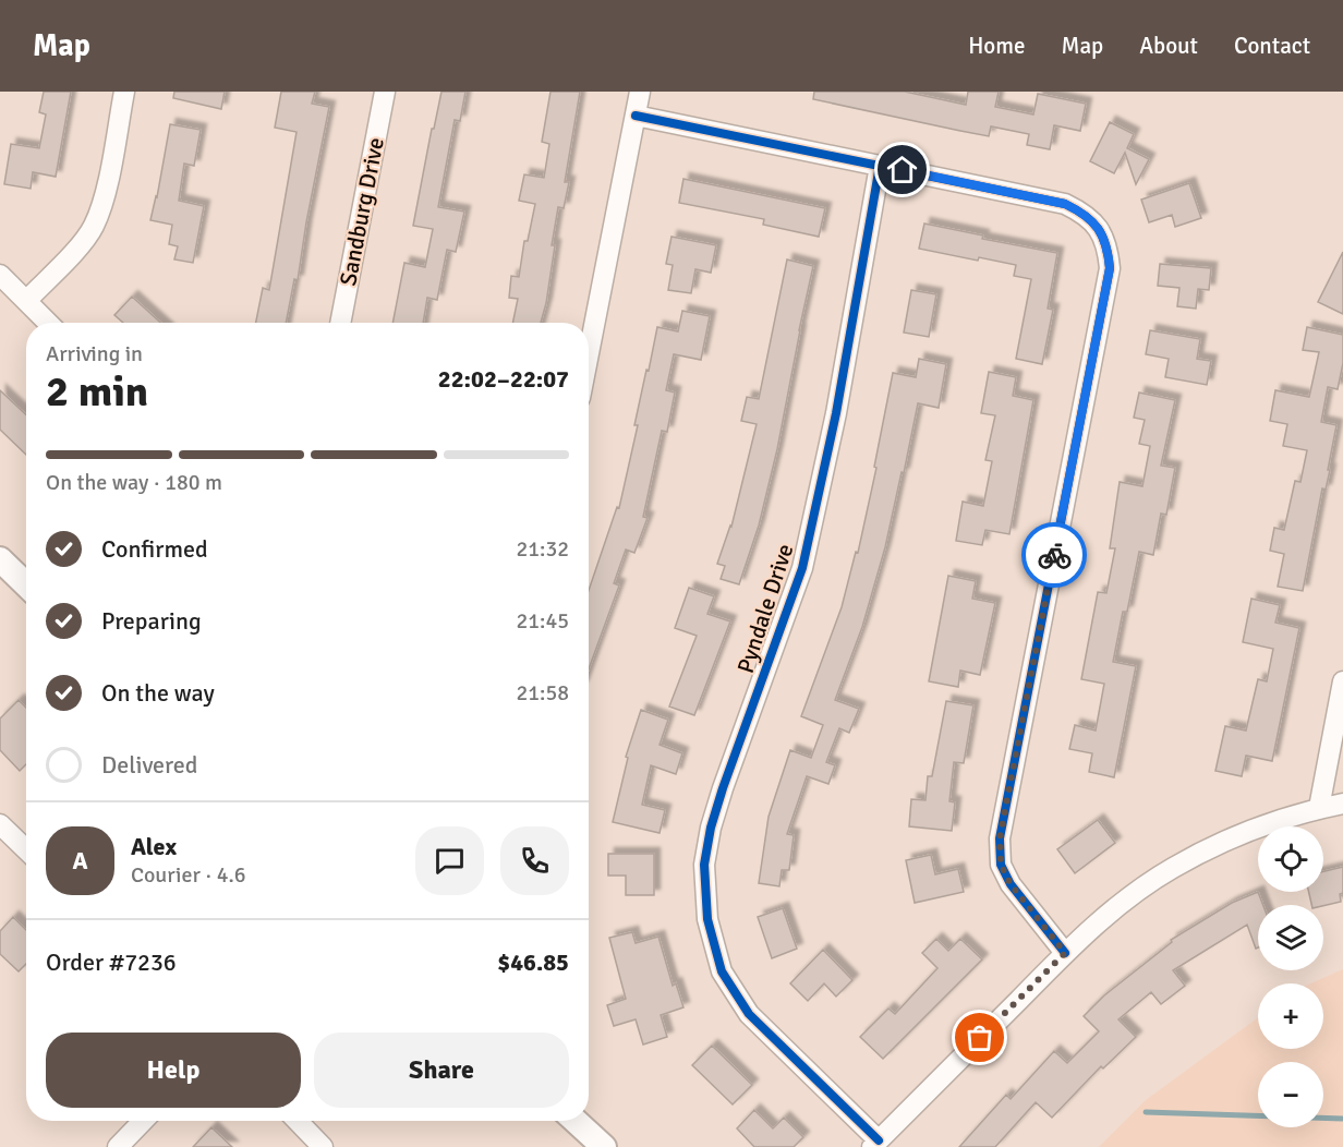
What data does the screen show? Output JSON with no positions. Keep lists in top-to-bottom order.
{
  "streets": {
    "street": ["Sandburg Drive", "Pyndale Drive"]
  },
  "page": {
    "header": "Map",
    "nav": [
      "Home",
      "Map",
      "About",
      "Contact"
    ],
    "heading": ["2 min", "Arriving in", "22:02–22:07"],
    "panel": [
      "Alex",
      "Courier · 4.6",
      "Order #7236",
      "$46.85"
    ],
    "bar": "On the way · 180 m",
    "list": [
      ["Confirmed", "21:32"],
      ["Preparing", "21:45"],
      ["On the way", "21:58"],
      "Delivered"
    ],
    "map_buttons": ["+", "−"],
    "round": "A",
    "buttons": ["Help", "Share"]
  }
}
